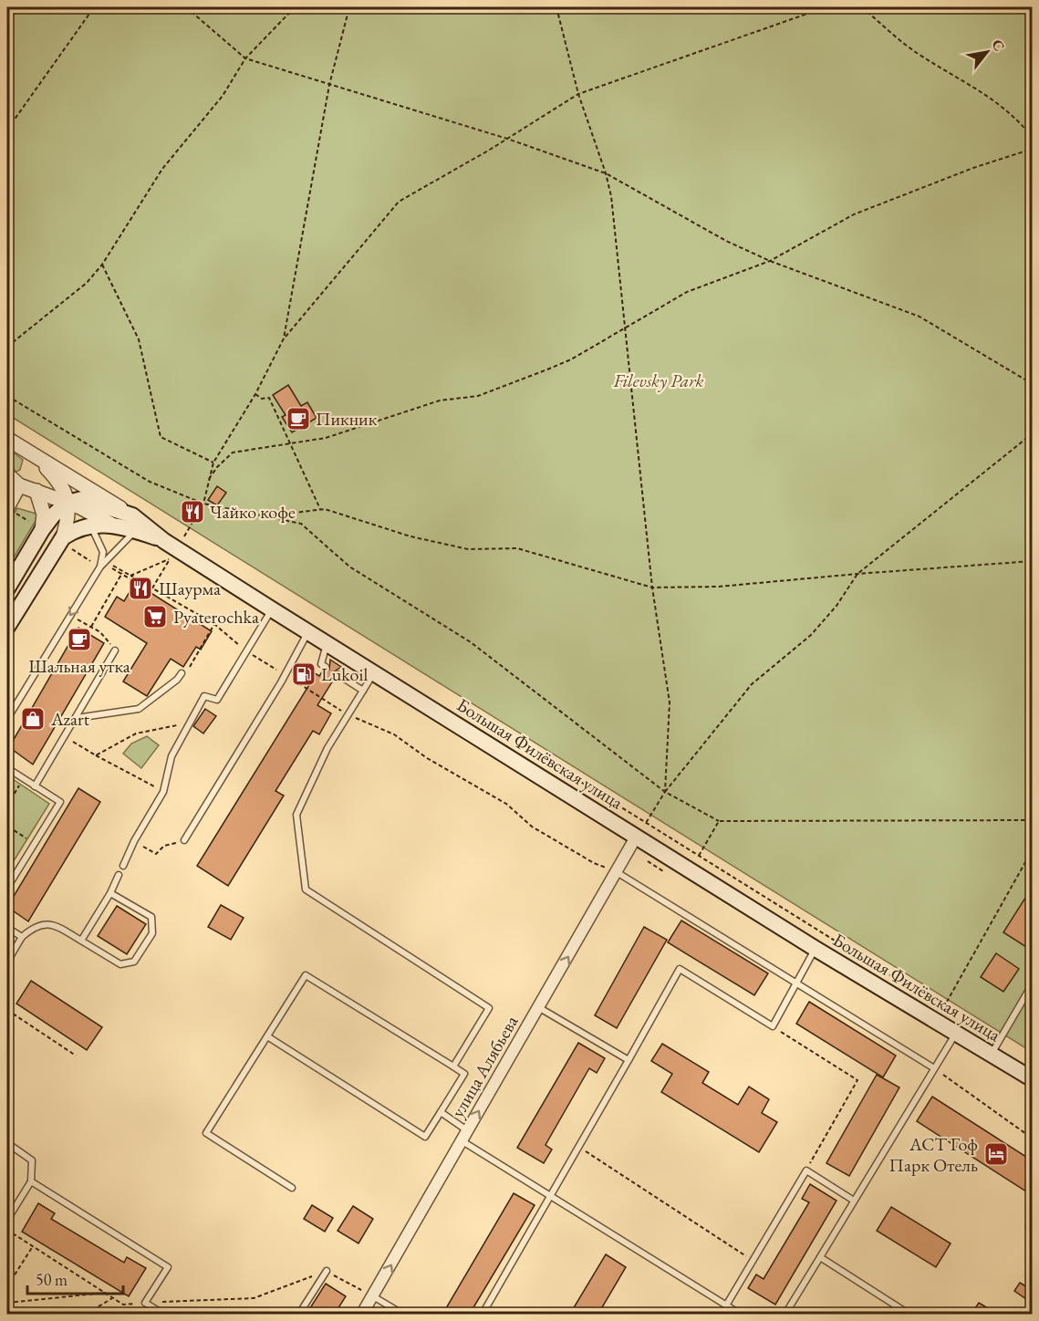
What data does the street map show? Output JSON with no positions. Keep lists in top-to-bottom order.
{
  "streets": {
    "main road": ["Большая Филёвская улица"],
    "street": ["улица Алябьева"]
  },
  "crossings": [
    ["Большая Филёвская улица", "улица Алябьева"]
  ],
  "one_way": ["улица Алябьева"],
  "parks": ["Filevsky Park"],
  "places": {
    "cafe": ["Пикник", "Шальная утка"],
    "restaurant": ["Чайко кофе", "Шаурма"],
    "supermarket": ["Pyaterochka"],
    "fuel station": ["Lukoil"],
    "shop": ["Azart"],
    "hotel": ["АСТ Гоф Парк Отель"]
  },
  "scale_bar": "50 m",
  "north": "top right"
}
